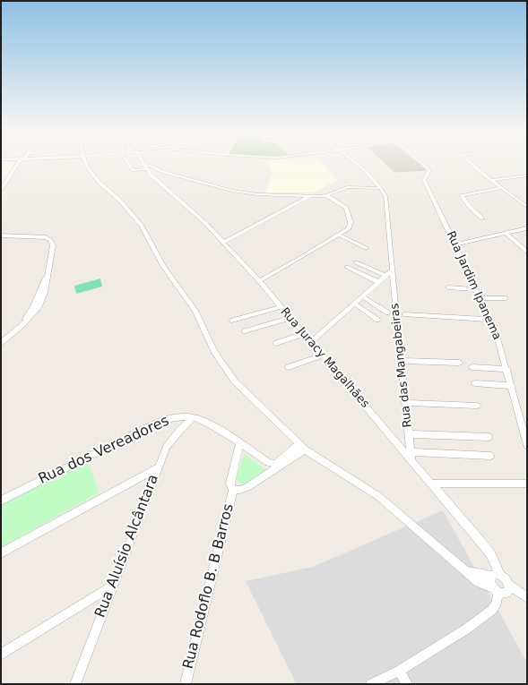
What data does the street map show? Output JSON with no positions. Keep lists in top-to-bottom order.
{
  "streets": {
    "street": [
      "Rua Jardim Ipanema",
      "Rua Juracy Magalhães",
      "Rua das Mangabeiras",
      "Rua dos Vereadores",
      "Rua Aluísio Alcântara",
      "Rua Rodoflo B. B Barros"
    ]
  },
  "crossings": [
    ["Rua Juracy Magalhães", "Rua das Mangabeiras"],
    ["Rua dos Vereadores", "Rua Aluísio Alcântara"],
    ["Rua dos Vereadores", "Rua Rodoflo B. B Barros"]
  ]
}
